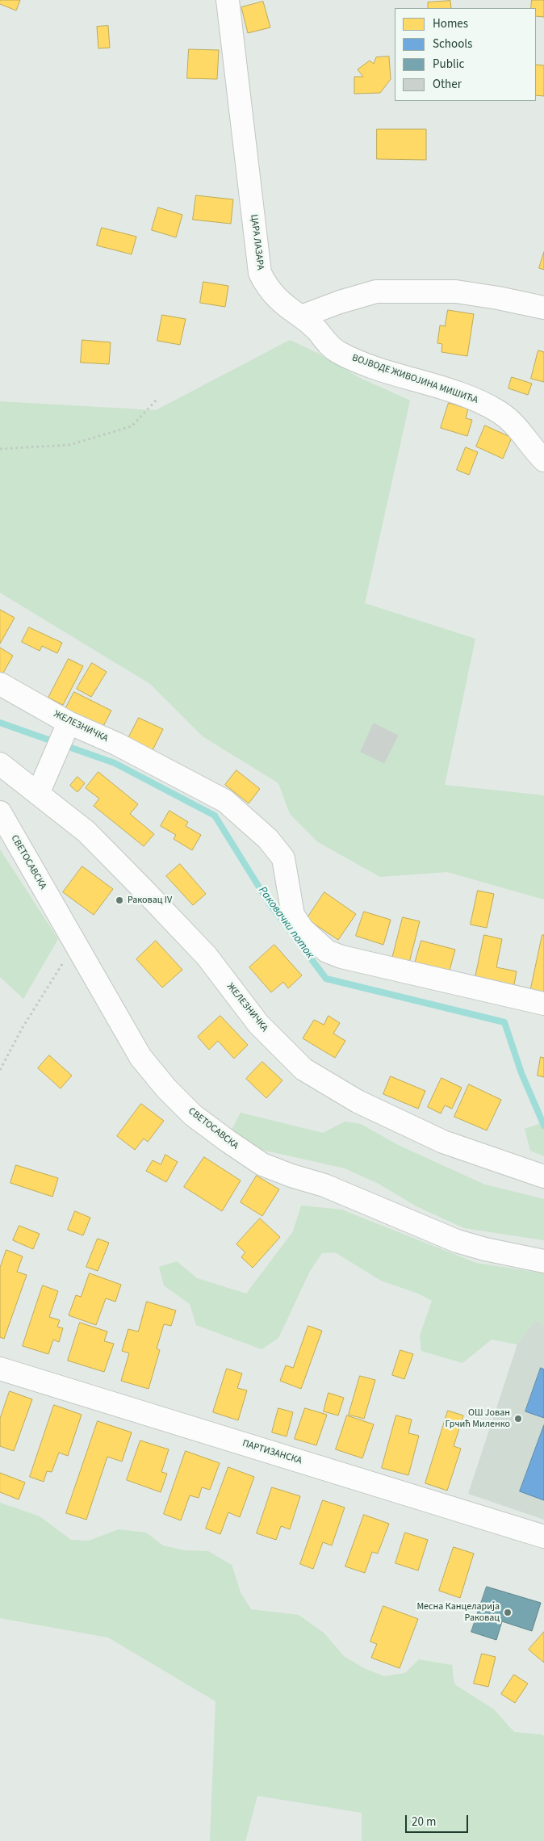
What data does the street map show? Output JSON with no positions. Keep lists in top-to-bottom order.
{
  "streets": {
    "street": [
      "ЦАРА ЛАЗАРА",
      "ВОЈВОДЕ ЖИВОЈИНА МИШИЋА",
      "ЖЕЛЕЗНИЧКА",
      "СВЕТОСАВСКА",
      "ПАРТИЗАНСКА"
    ]
  },
  "crossings": [
    ["ЦАРА ЛАЗАРА", "ВОЈВОДЕ ЖИВОЈИНА МИШИЋА"]
  ],
  "water": ["Раковачки поток"],
  "places": ["Раковац IV", "ОШ Јован Грчић Миленко", "Месна Канцеларија Раковац"],
  "legend": [
    "Homes",
    "Schools",
    "Public",
    "Other"
  ],
  "scale_bar": "20 m"
}
